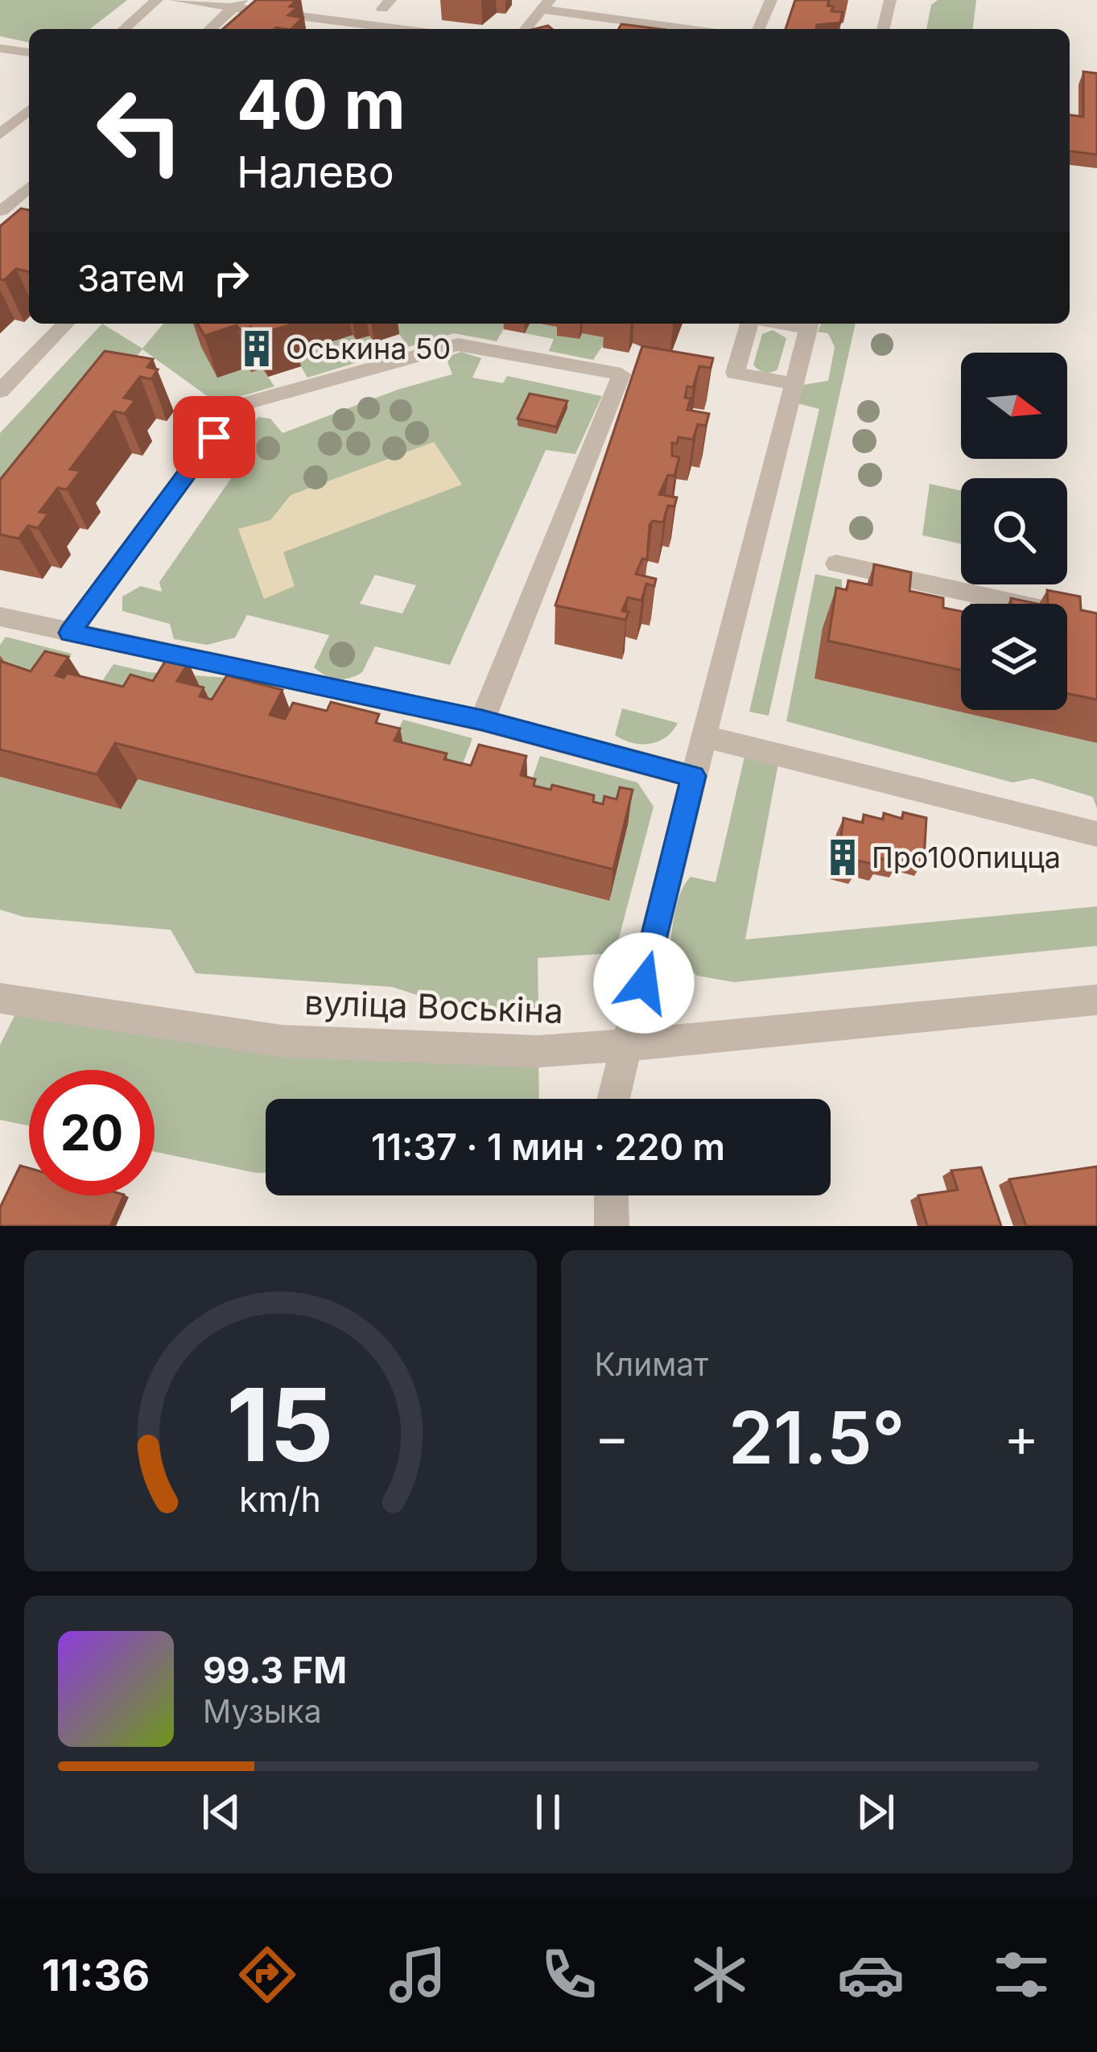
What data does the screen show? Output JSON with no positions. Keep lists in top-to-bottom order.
{
  "streets": {
    "street": ["вуліца Воськіна"]
  },
  "places": {
    "building": ["Оськина 50", "Про100пицца"]
  },
  "north": "right",
  "page": {
    "turn": ["40 m", "Налево"],
    "then": "Затем",
    "limit": "20",
    "trip": "11:37 · 1 мин · 220 m",
    "tile": "Климат",
    "heat": ["−", "21.5°", "+"],
    "song": ["99.3 FM", "Музыка"],
    "tabs": "11:36",
    "gauge": ["15", "km/h"]
  }
}
